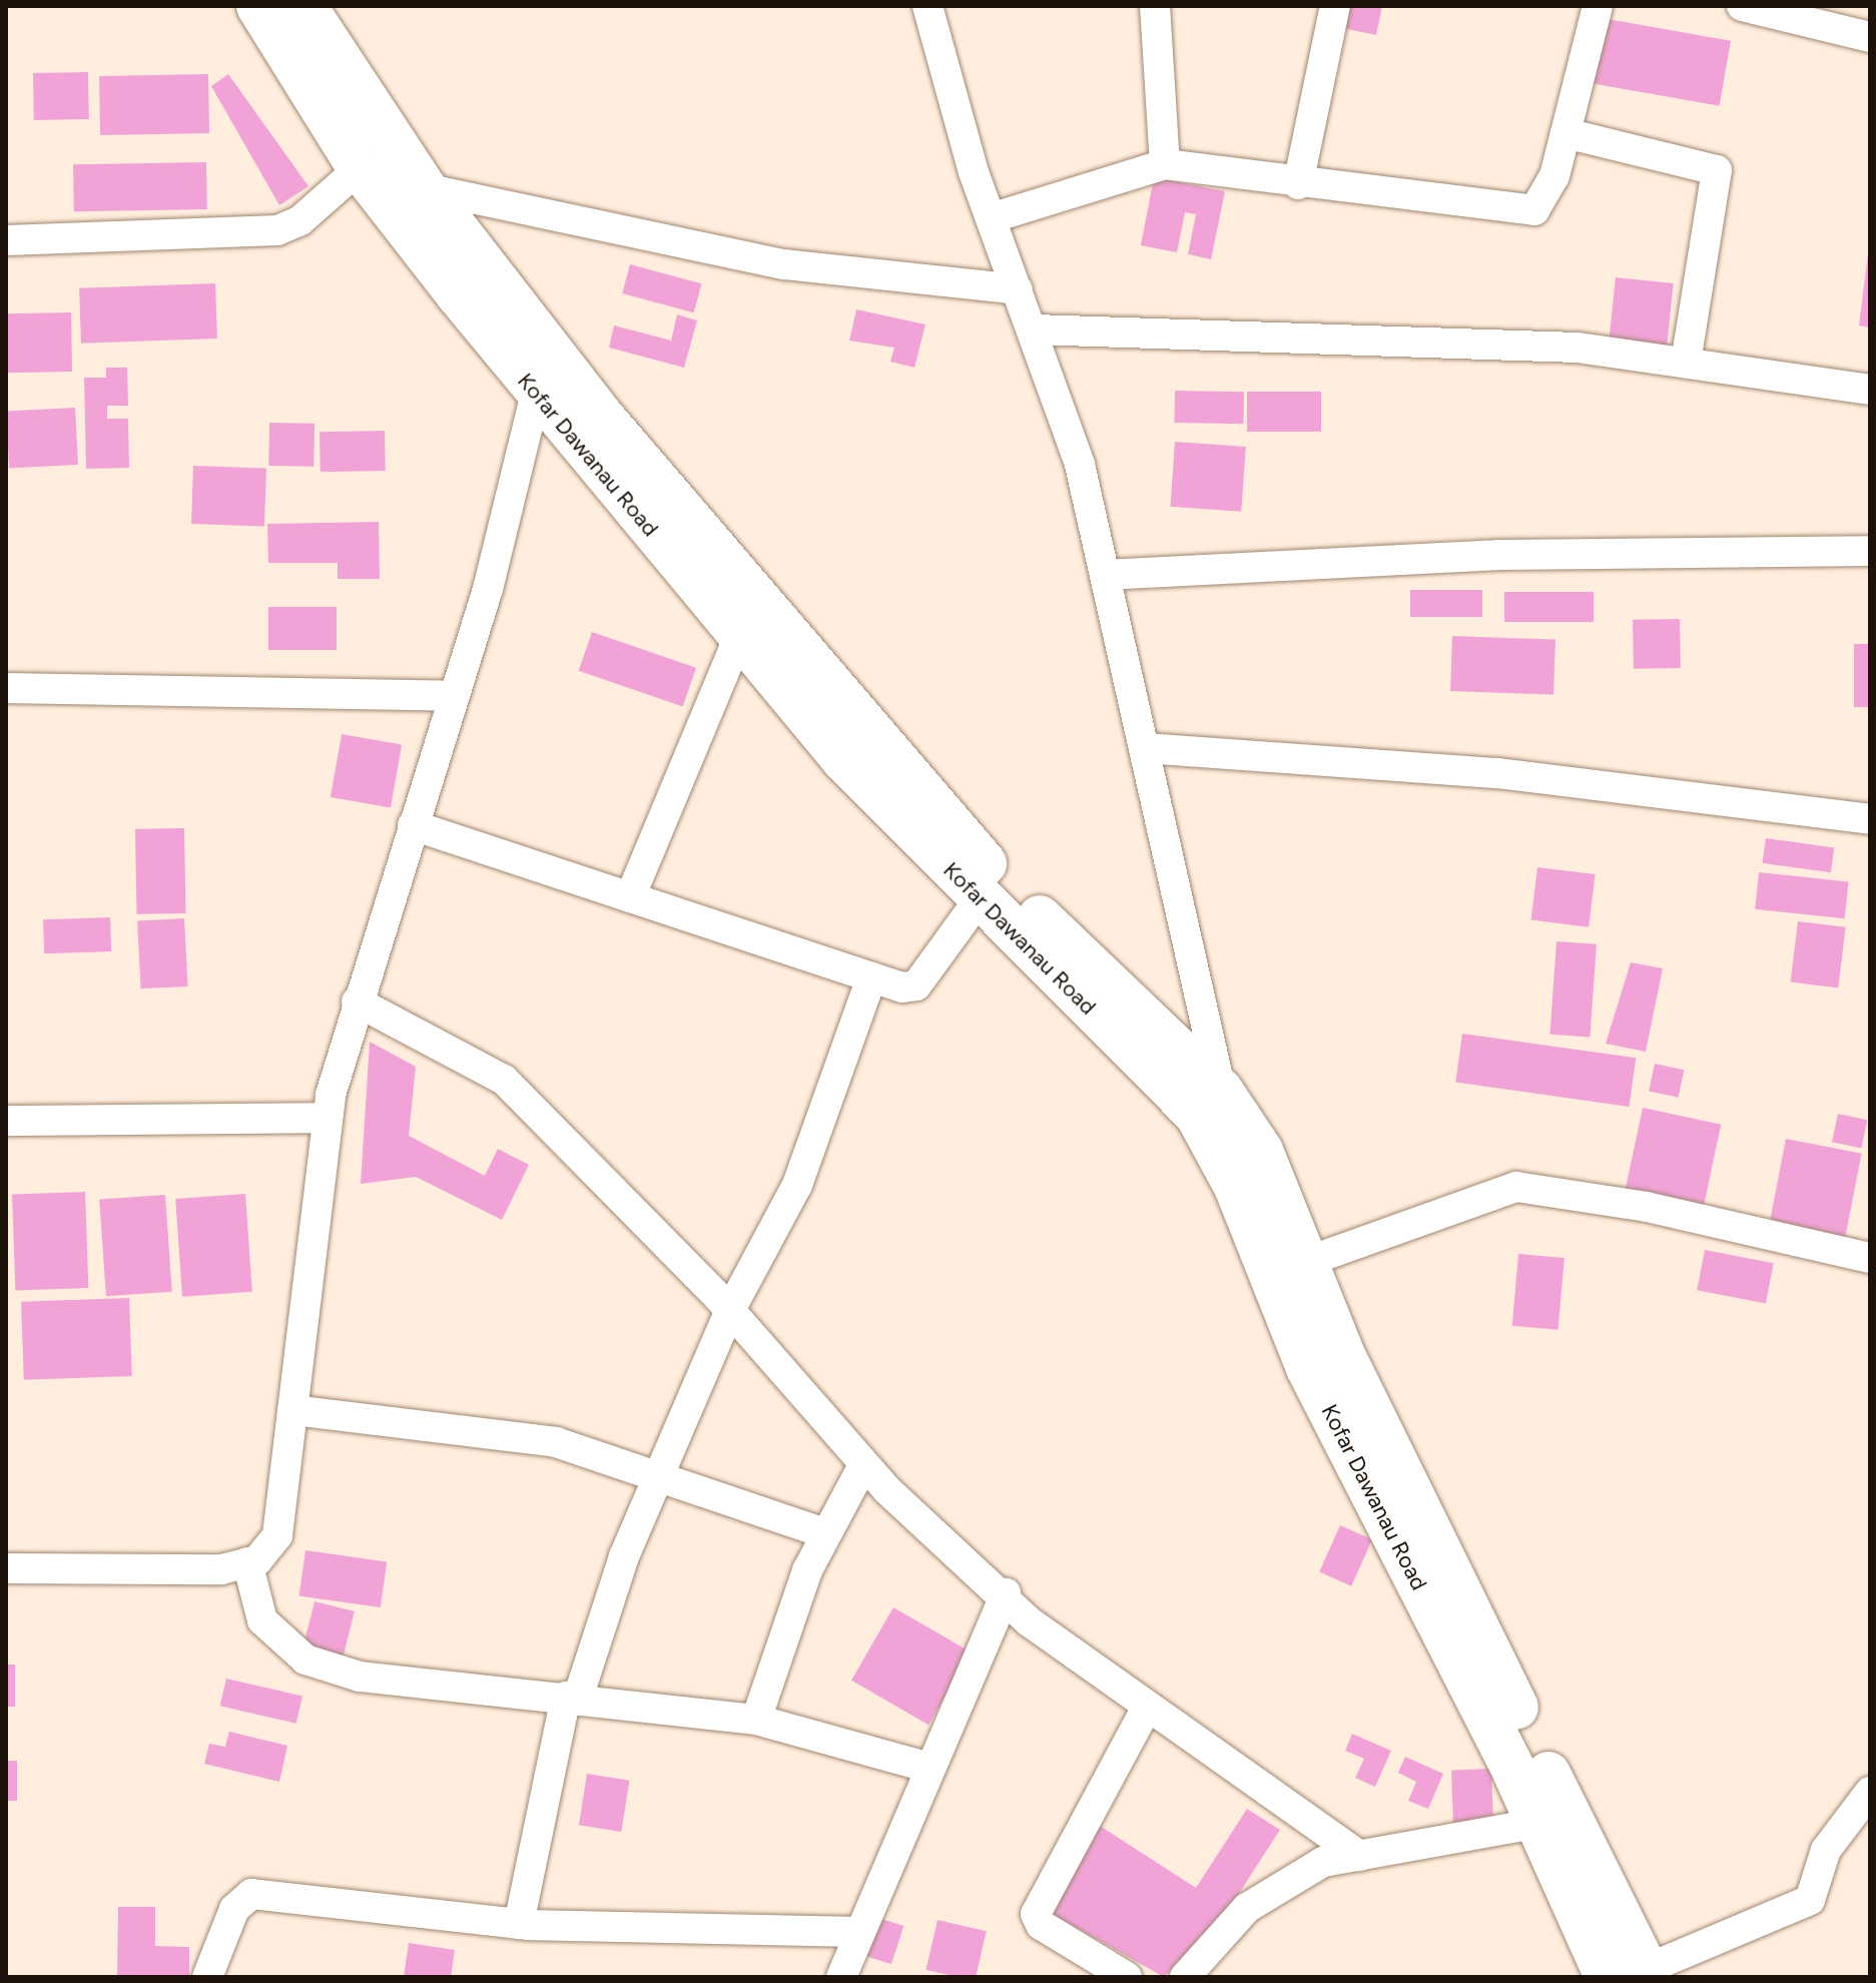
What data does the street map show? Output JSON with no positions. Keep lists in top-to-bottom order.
{
  "streets": {
    "street": ["Kofar Dawanau Road"]
  }
}
